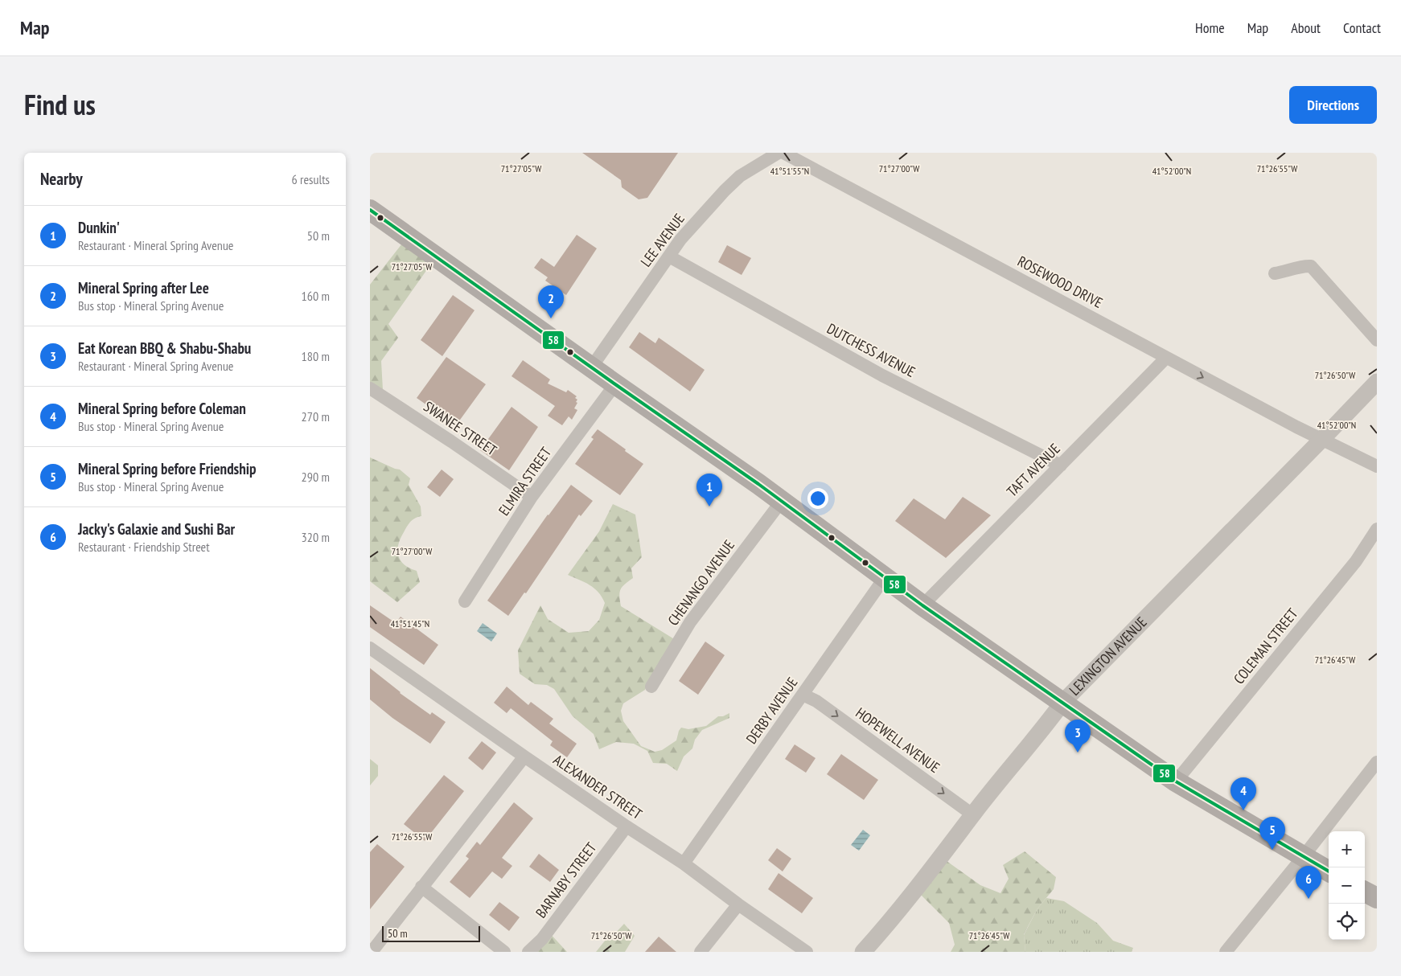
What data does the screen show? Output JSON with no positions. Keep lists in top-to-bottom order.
{
  "streets": {
    "street": [
      "LEE AVENUE",
      "ROSEWOOD DRIVE",
      "DUTCHESS AVENUE",
      "SWANEE STREET",
      "TAFT AVENUE",
      "ELMIRA STREET",
      "CHENANGO AVENUE",
      "COLEMAN STREET",
      "LEXINGTON AVENUE",
      "DERBY AVENUE",
      "HOPEWELL AVENUE",
      "ALEXANDER STREET",
      "BARNABY STREET"
    ]
  },
  "crossings": [
    ["LEE AVENUE", "DUTCHESS AVENUE"],
    ["ROSEWOOD DRIVE", "TAFT AVENUE"],
    ["ROSEWOOD DRIVE", "LEXINGTON AVENUE"],
    ["DUTCHESS AVENUE", "TAFT AVENUE"],
    ["SWANEE STREET", "ELMIRA STREET"],
    ["LEXINGTON AVENUE", "HOPEWELL AVENUE"],
    ["DERBY AVENUE", "HOPEWELL AVENUE"],
    ["DERBY AVENUE", "ALEXANDER STREET"],
    ["ALEXANDER STREET", "BARNABY STREET"]
  ],
  "one_way": ["HOPEWELL AVENUE"],
  "lines": ["transit line 58"],
  "scale_bar": "50 m",
  "page": {
    "header": "Map",
    "nav": [
      "Home",
      "Map",
      "About",
      "Contact"
    ],
    "title": "Find us",
    "buttons": "Directions",
    "heading": ["Nearby", "6 results"],
    "list": [
      {
        "mark": "1",
        "name": "Dunkin'",
        "note": "Restaurant · Mineral Spring Avenue",
        "value": "50 m"
      },
      {
        "mark": "2",
        "name": "Mineral Spring after Lee",
        "note": "Bus stop · Mineral Spring Avenue",
        "value": "160 m"
      },
      {
        "mark": "3",
        "name": "Eat Korean BBQ & Shabu-Shabu",
        "note": "Restaurant · Mineral Spring Avenue",
        "value": "180 m"
      },
      {
        "mark": "4",
        "name": "Mineral Spring before Coleman",
        "note": "Bus stop · Mineral Spring Avenue",
        "value": "270 m"
      },
      {
        "mark": "5",
        "name": "Mineral Spring before Friendship",
        "note": "Bus stop · Mineral Spring Avenue",
        "value": "290 m"
      },
      {
        "mark": "6",
        "name": "Jacky's Galaxie and Sushi Bar",
        "note": "Restaurant · Friendship Street",
        "value": "320 m"
      }
    ],
    "pins": [
      "2",
      "1",
      "3",
      "4",
      "5",
      "6"
    ],
    "map_buttons": ["+", "−"],
    "scale": "50 m"
  },
  "coordinates": [
    "71°27'05\"W",
    "71°27'00\"W",
    "71°26'55\"W",
    "41°51'55\"N",
    "41°52'00\"N",
    "71°26'50\"W",
    "41°51'45\"N",
    "71°26'45\"W"
  ]
}
